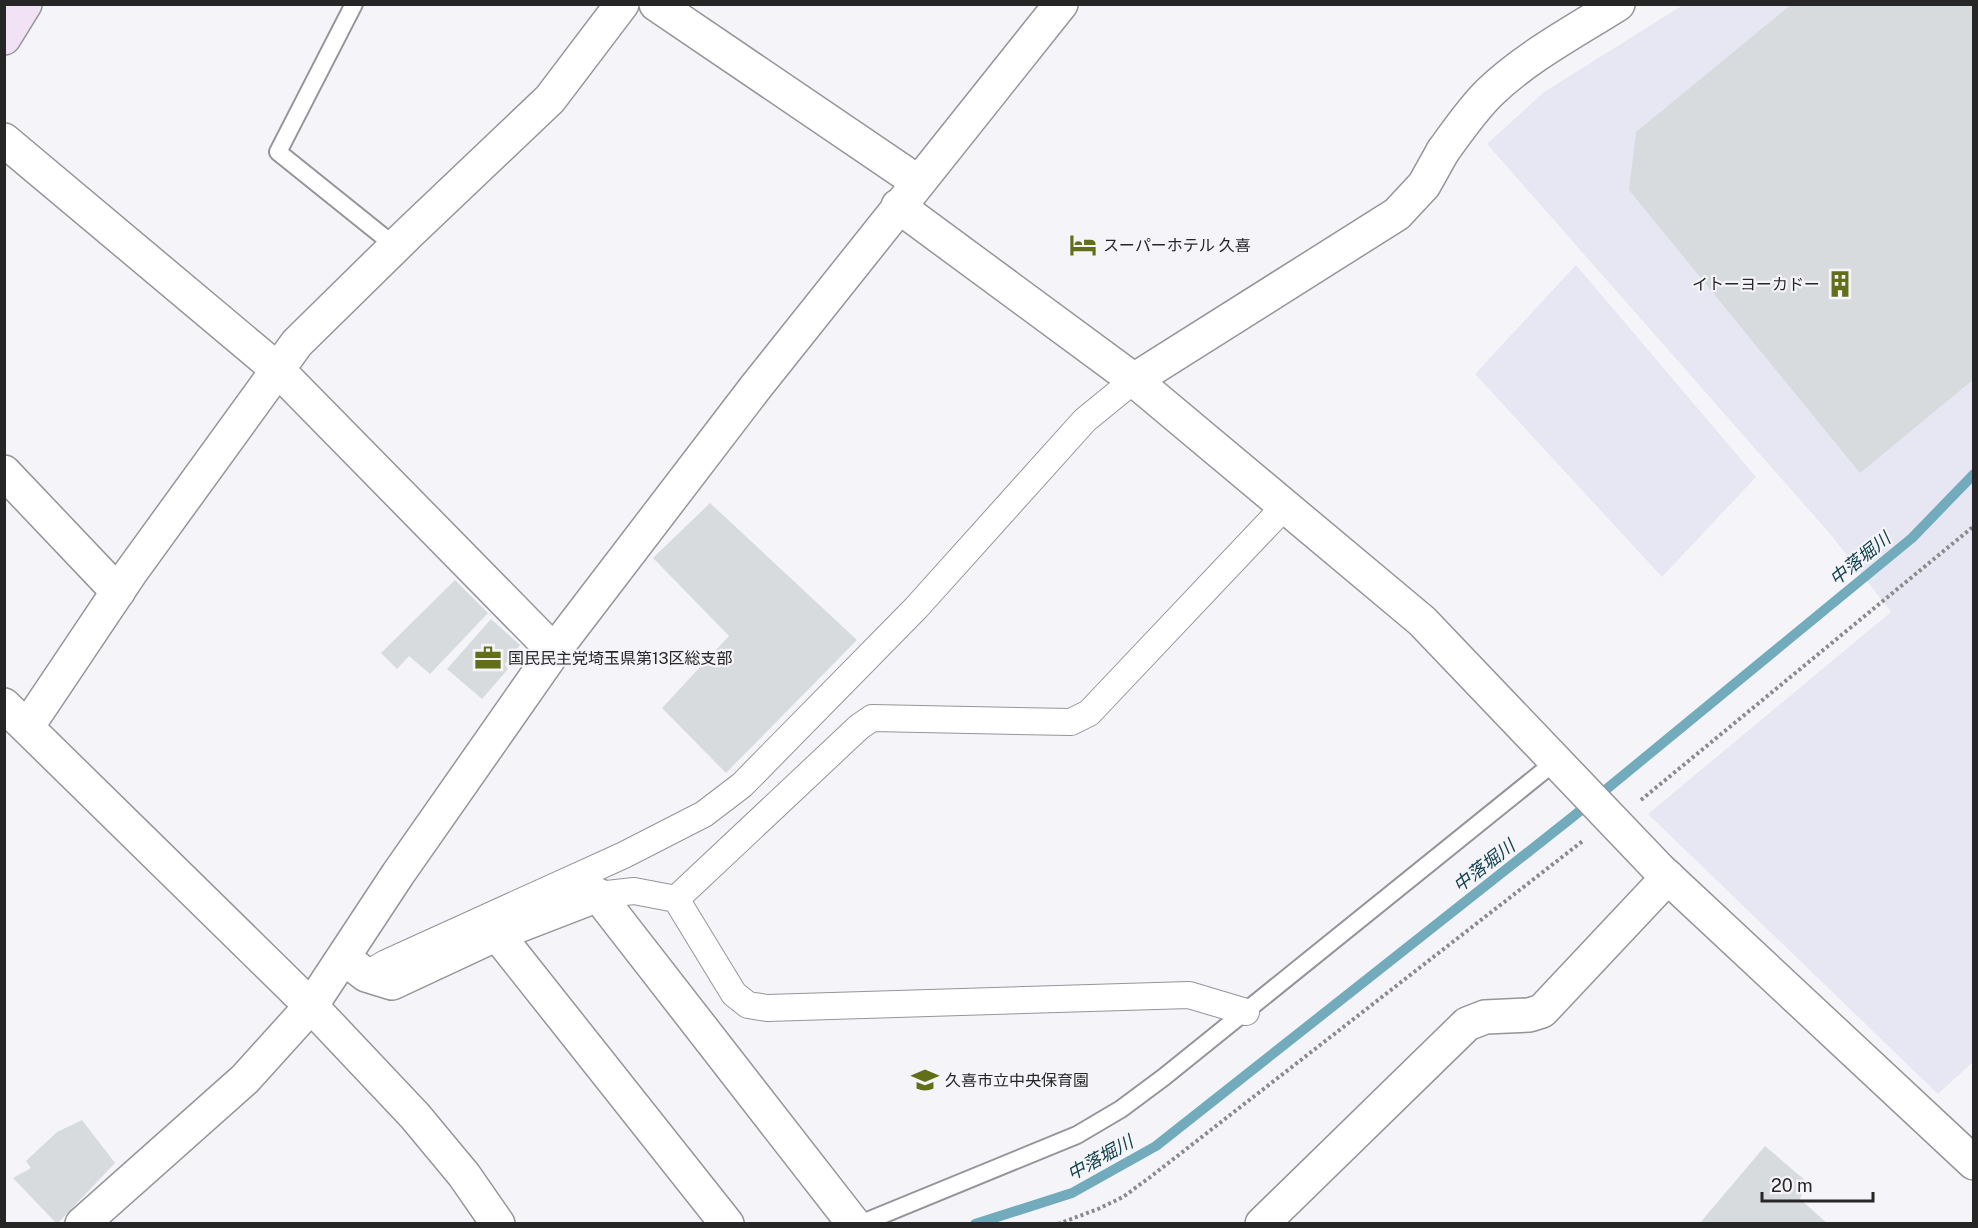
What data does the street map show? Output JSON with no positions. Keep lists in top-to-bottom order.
{
  "water": ["中落堀川"],
  "places": {
    "hotel": ["スーパーホテル 久喜"],
    "building": ["イトーヨーカドー"],
    "office": ["国民民主党埼玉県第13区総支部"],
    "school or university": ["久喜市立中央保育園"]
  },
  "scale_bar": "20 m"
}
